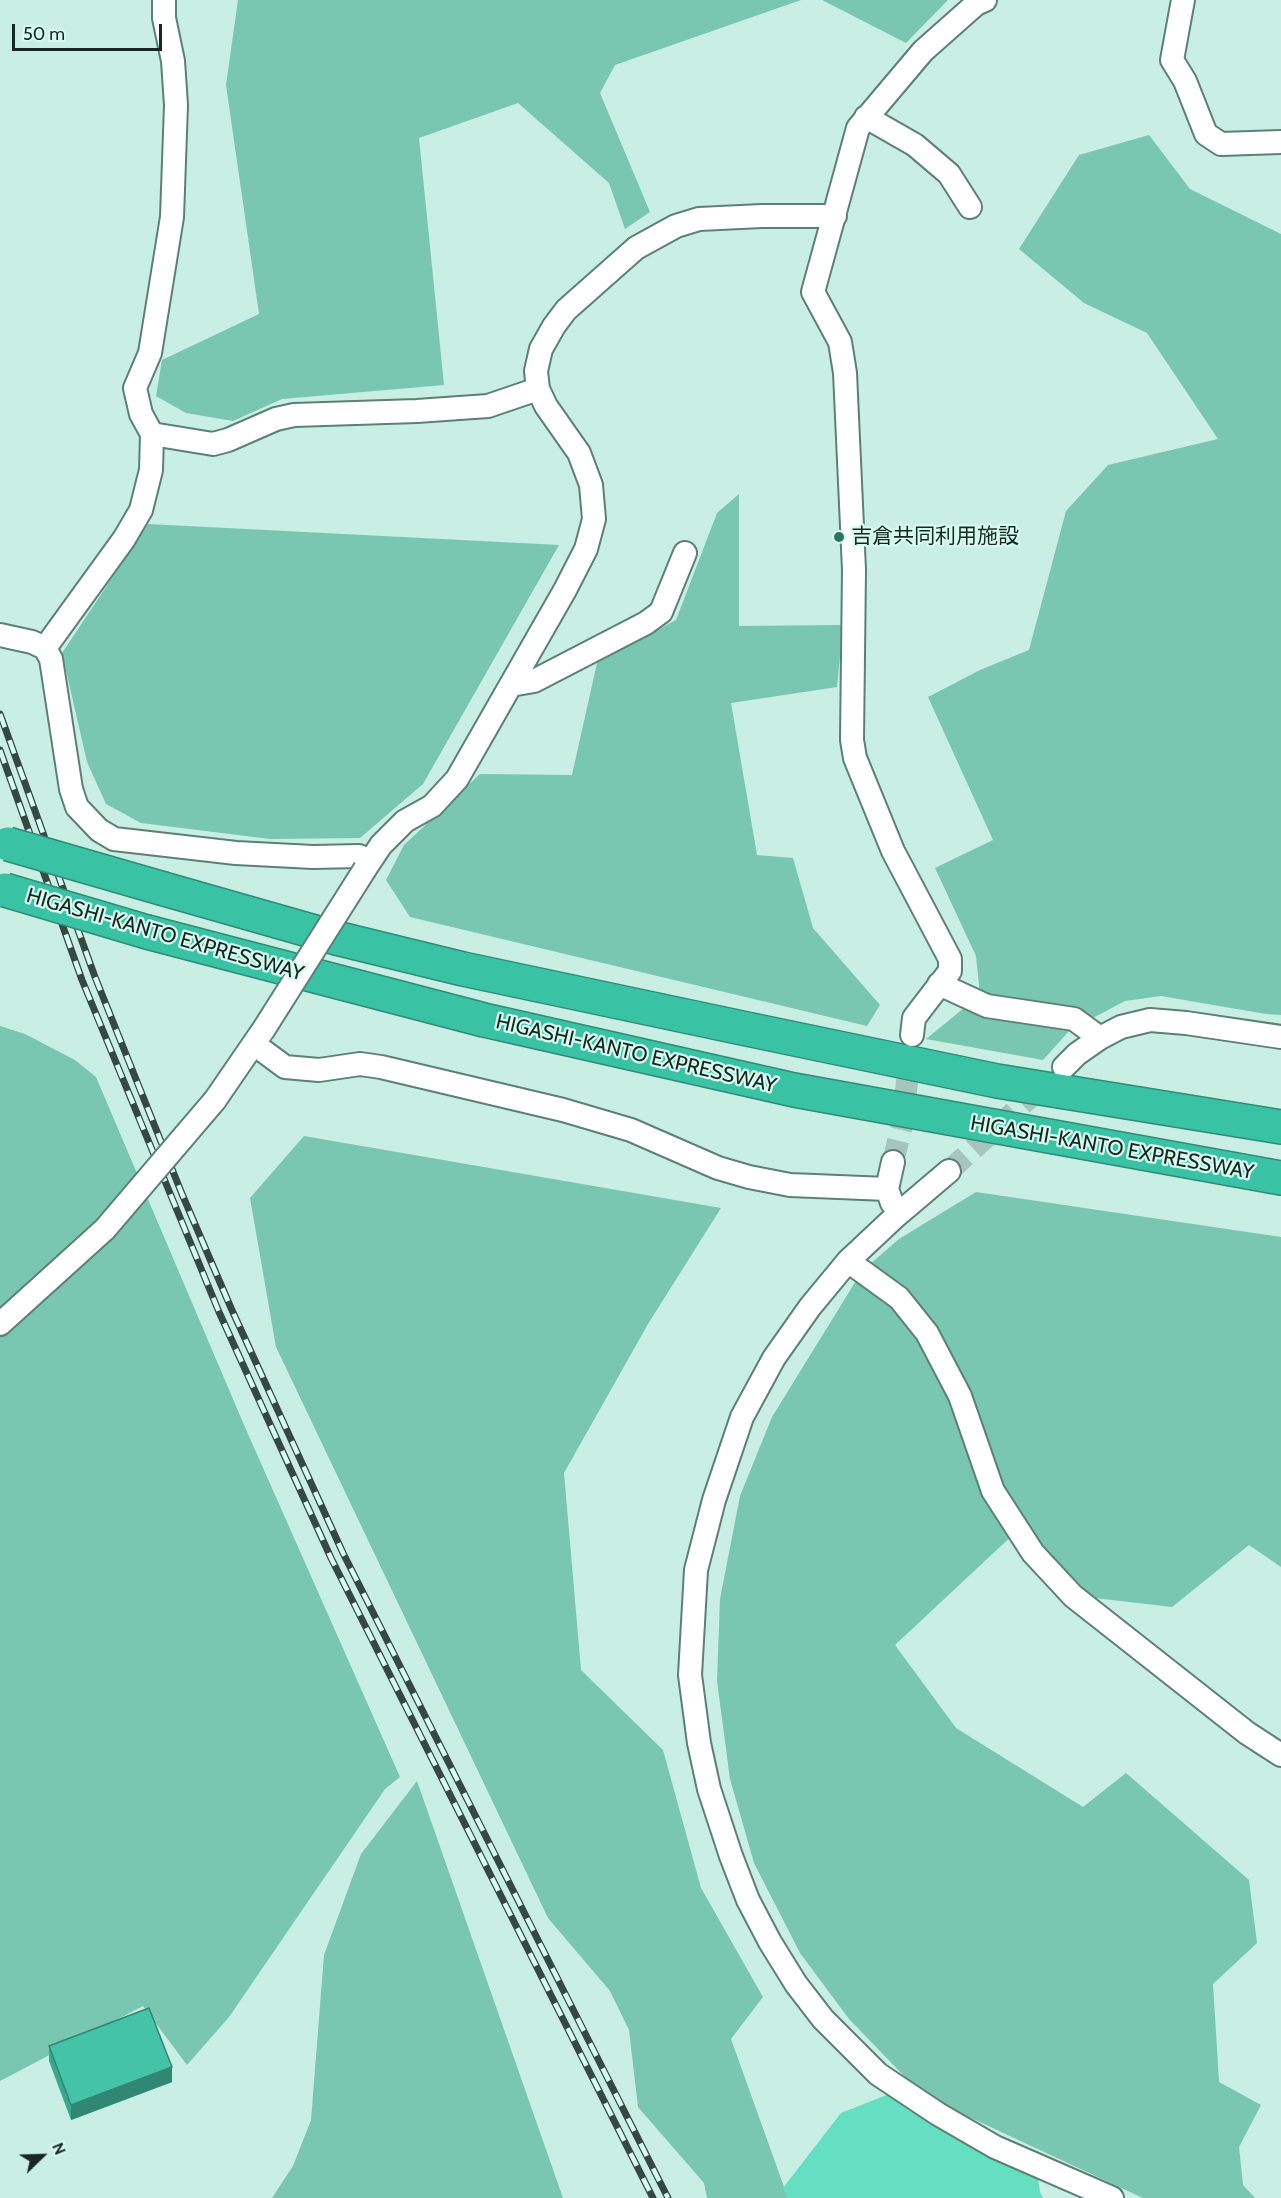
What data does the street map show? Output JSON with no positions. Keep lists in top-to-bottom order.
{
  "streets": {
    "highway": ["HIGASHI-KANTO EXPRESSWAY"]
  },
  "places": ["吉倉共同利用施設"],
  "scale_bar": "50 m",
  "north": "top right"
}
